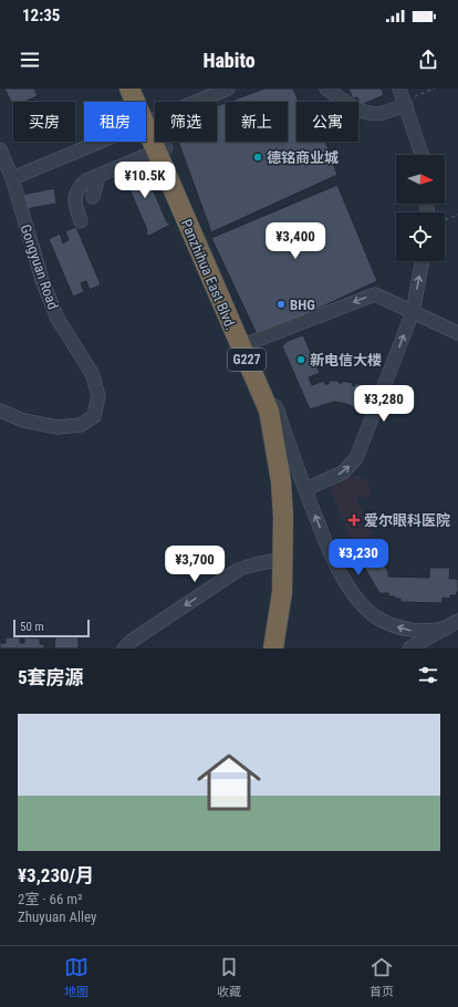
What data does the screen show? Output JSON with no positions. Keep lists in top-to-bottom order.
{
  "streets": {
    "highway": ["Panzhihua East Blvd.", "G227"],
    "street": ["Gongyuan Road"]
  },
  "places": {
    "other": ["德铭商业城", "BHG", "新电信大楼"],
    "health": ["爱尔眼科医院"]
  },
  "scale_bar": "50 m",
  "north": "right",
  "page": {
    "status": "12:35",
    "header": "Habito",
    "chip": [
      "买房",
      "租房",
      "筛选",
      "新上",
      "公寓"
    ],
    "price": [
      "¥10.5K",
      "¥3,400",
      "¥3,280",
      "¥3,230",
      "¥3,700"
    ],
    "scale": "50 m",
    "heading": "5套房源",
    "list": [
      {
        "name": "¥3,230/月",
        "note": "2室 · 66 m² · Zhuyuan Alley"
      }
    ],
    "tabs": ["地图", "收藏", "首页"]
  }
}
